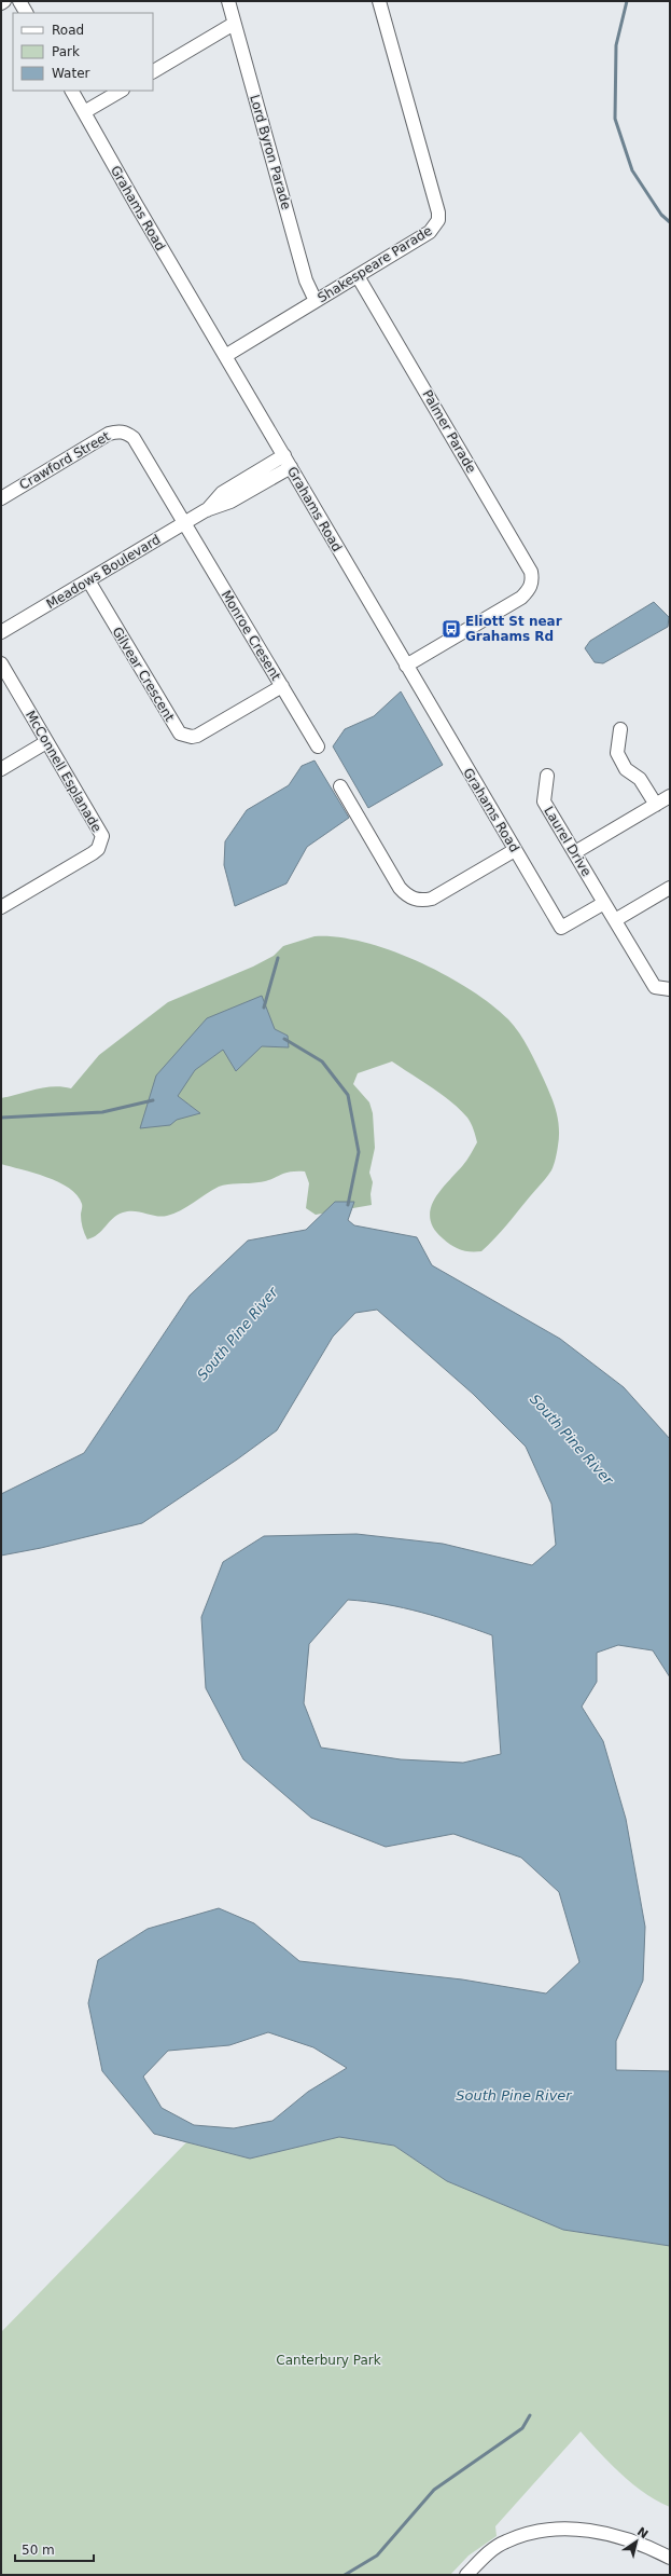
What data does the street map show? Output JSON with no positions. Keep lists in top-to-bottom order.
{
  "streets": {
    "street": [
      "Lord Byron Parade",
      "Grahams Road",
      "Shakespeare Parade",
      "Palmer Parade",
      "Crawford Street",
      "Meadows Boulevard",
      "Monroe Cresent",
      "Gilvear Crescent",
      "McConnell Esplanade",
      "Laurel Drive"
    ]
  },
  "crossings": [
    ["Lord Byron Parade", "Shakespeare Parade"],
    ["Grahams Road", "Shakespeare Parade"],
    ["Grahams Road", "Palmer Parade"],
    ["Grahams Road", "Meadows Boulevard"],
    ["Grahams Road", "Laurel Drive"],
    ["Shakespeare Parade", "Palmer Parade"],
    ["Crawford Street", "Meadows Boulevard"],
    ["Crawford Street", "Monroe Cresent"],
    ["Meadows Boulevard", "Monroe Cresent"],
    ["Meadows Boulevard", "Gilvear Crescent"],
    ["Monroe Cresent", "Gilvear Crescent"]
  ],
  "water": ["South Pine River"],
  "parks": ["Canterbury Park"],
  "places": {
    "bus stop": ["Eliott St near Grahams Rd"]
  },
  "legend": ["Road", "Park", "Water"],
  "scale_bar": "50 m",
  "north": "top right"
}
